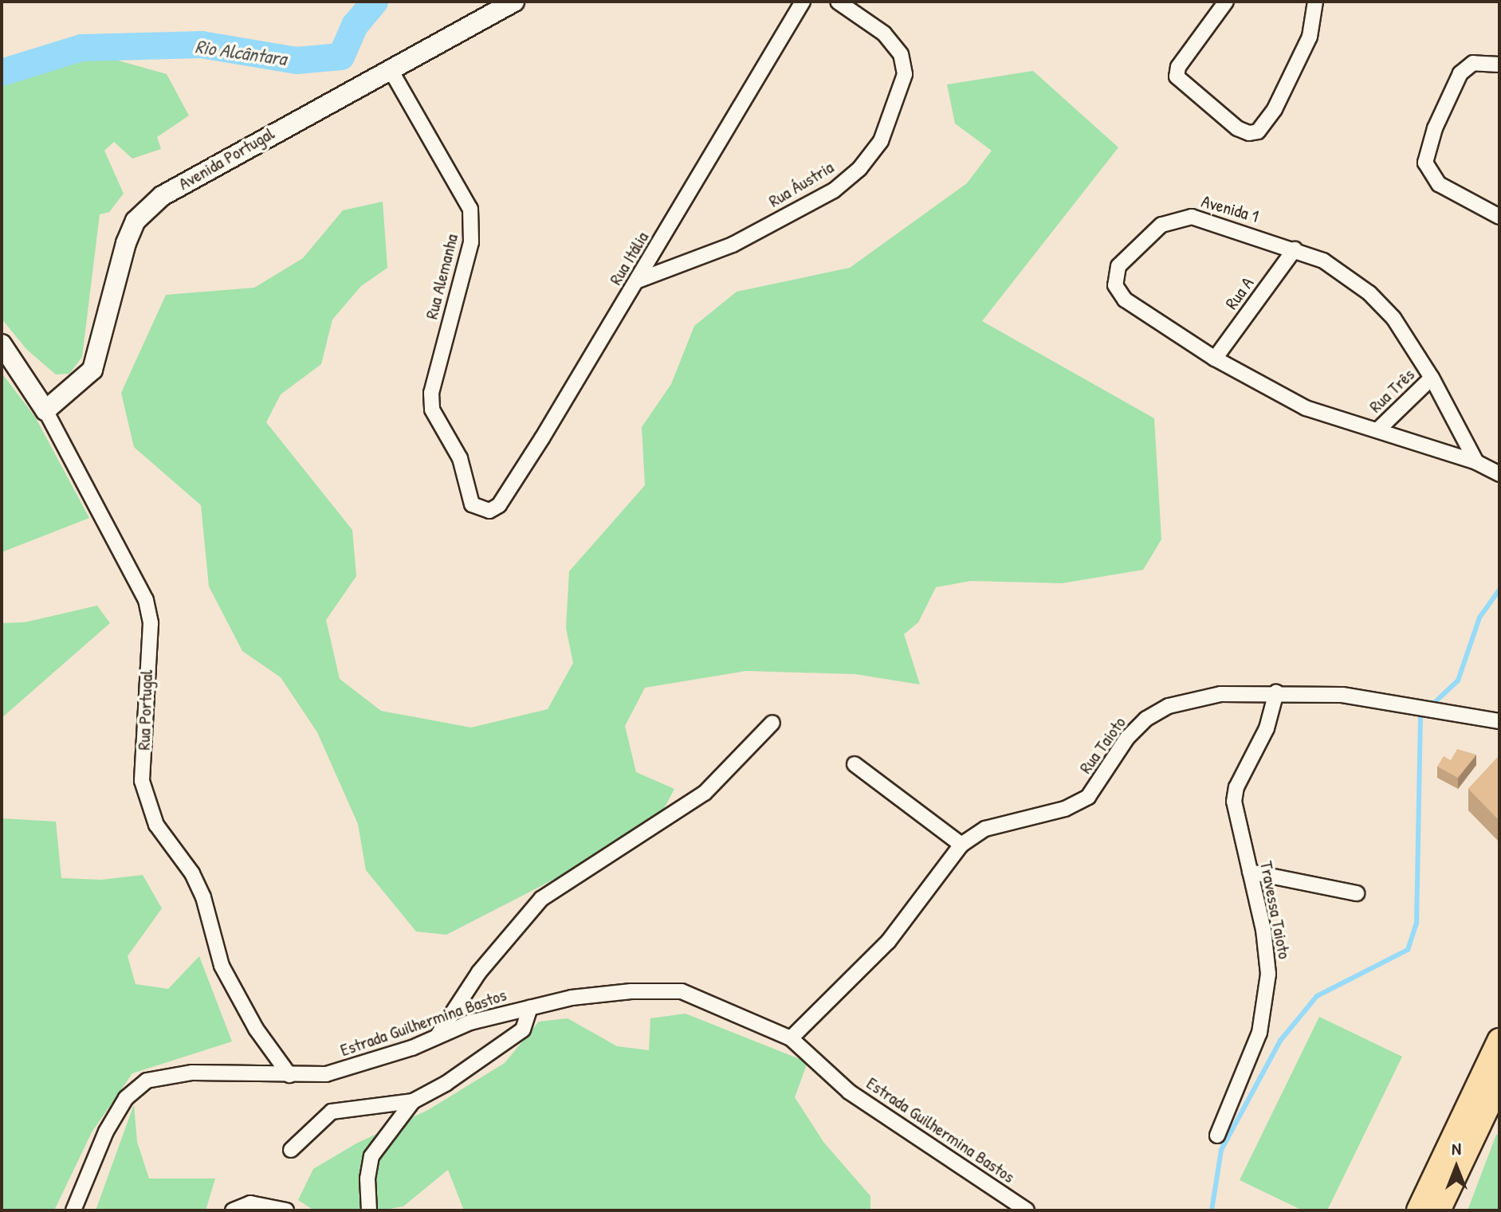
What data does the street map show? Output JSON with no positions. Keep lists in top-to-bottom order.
{
  "streets": {
    "street": [
      "Avenida Portugal",
      "Rua Áustria",
      "Avenida 1",
      "Rua Itália",
      "Rua Alemanha",
      "Rua A",
      "Rua Três",
      "Rua Portugal",
      "Rua Taioto",
      "Travessa Taioto",
      "Estrada Guilhermina Bastos"
    ]
  },
  "crossings": [
    ["Avenida Portugal", "Rua Alemanha"],
    ["Avenida Portugal", "Rua Portugal"],
    ["Rua Áustria", "Rua Itália"],
    ["Avenida 1", "Rua A"],
    ["Avenida 1", "Rua Três"],
    ["Rua Itália", "Rua Alemanha"],
    ["Rua Portugal", "Estrada Guilhermina Bastos"],
    ["Rua Taioto", "Travessa Taioto"],
    ["Rua Taioto", "Estrada Guilhermina Bastos"]
  ],
  "water": ["Rio Alcântara"],
  "north": "top"
}
